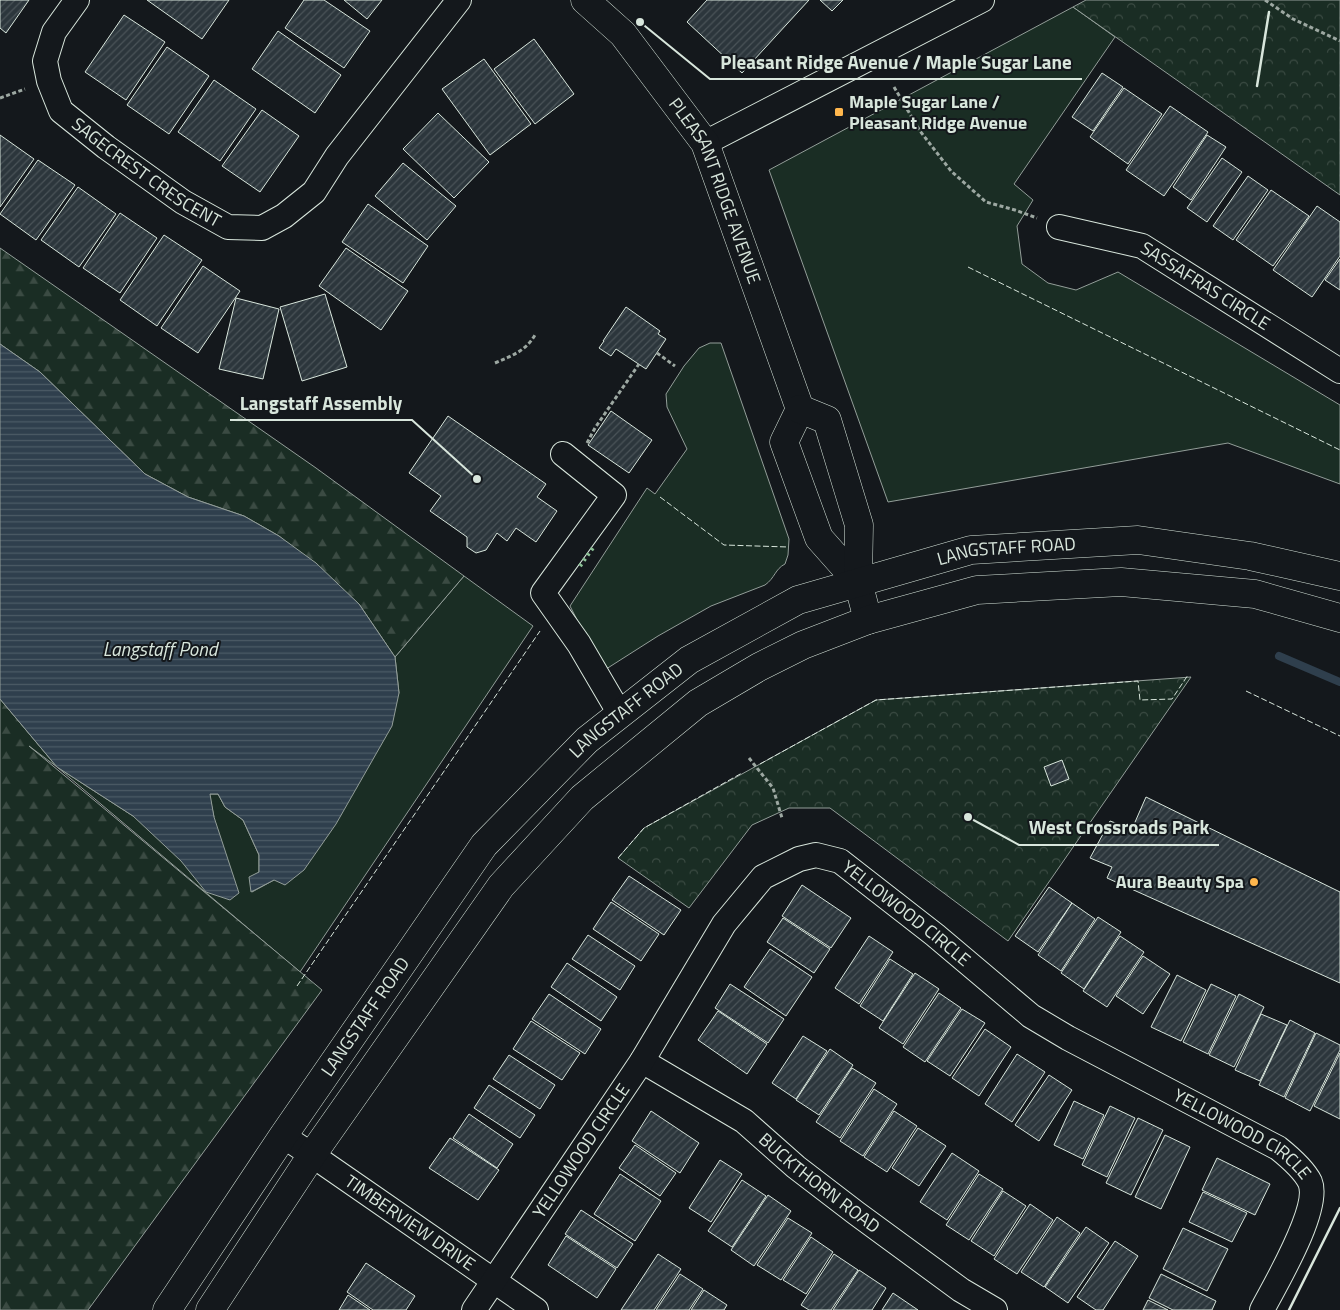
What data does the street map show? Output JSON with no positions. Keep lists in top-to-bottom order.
{
  "streets": {
    "main road": ["PLEASANT RIDGE AVENUE", "LANGSTAFF ROAD"],
    "street": [
      "SAGECREST CRESCENT",
      "SASSAFRAS CIRCLE",
      "YELLOWOOD CIRCLE",
      "BUCKTHORN ROAD",
      "TIMBERVIEW DRIVE"
    ]
  },
  "crossings": [
    ["LANGSTAFF ROAD", "TIMBERVIEW DRIVE"],
    ["YELLOWOOD CIRCLE", "BUCKTHORN ROAD"],
    ["YELLOWOOD CIRCLE", "TIMBERVIEW DRIVE"]
  ],
  "water": ["Langstaff Pond"],
  "places": {
    "other": [
      "Pleasant Ridge Avenue / Maple Sugar Lane",
      "Langstaff Assembly",
      "West Crossroads Park",
      "Aura Beauty Spa"
    ],
    "transit": ["Maple Sugar Lane / Pleasant Ridge Avenue"]
  }
}
